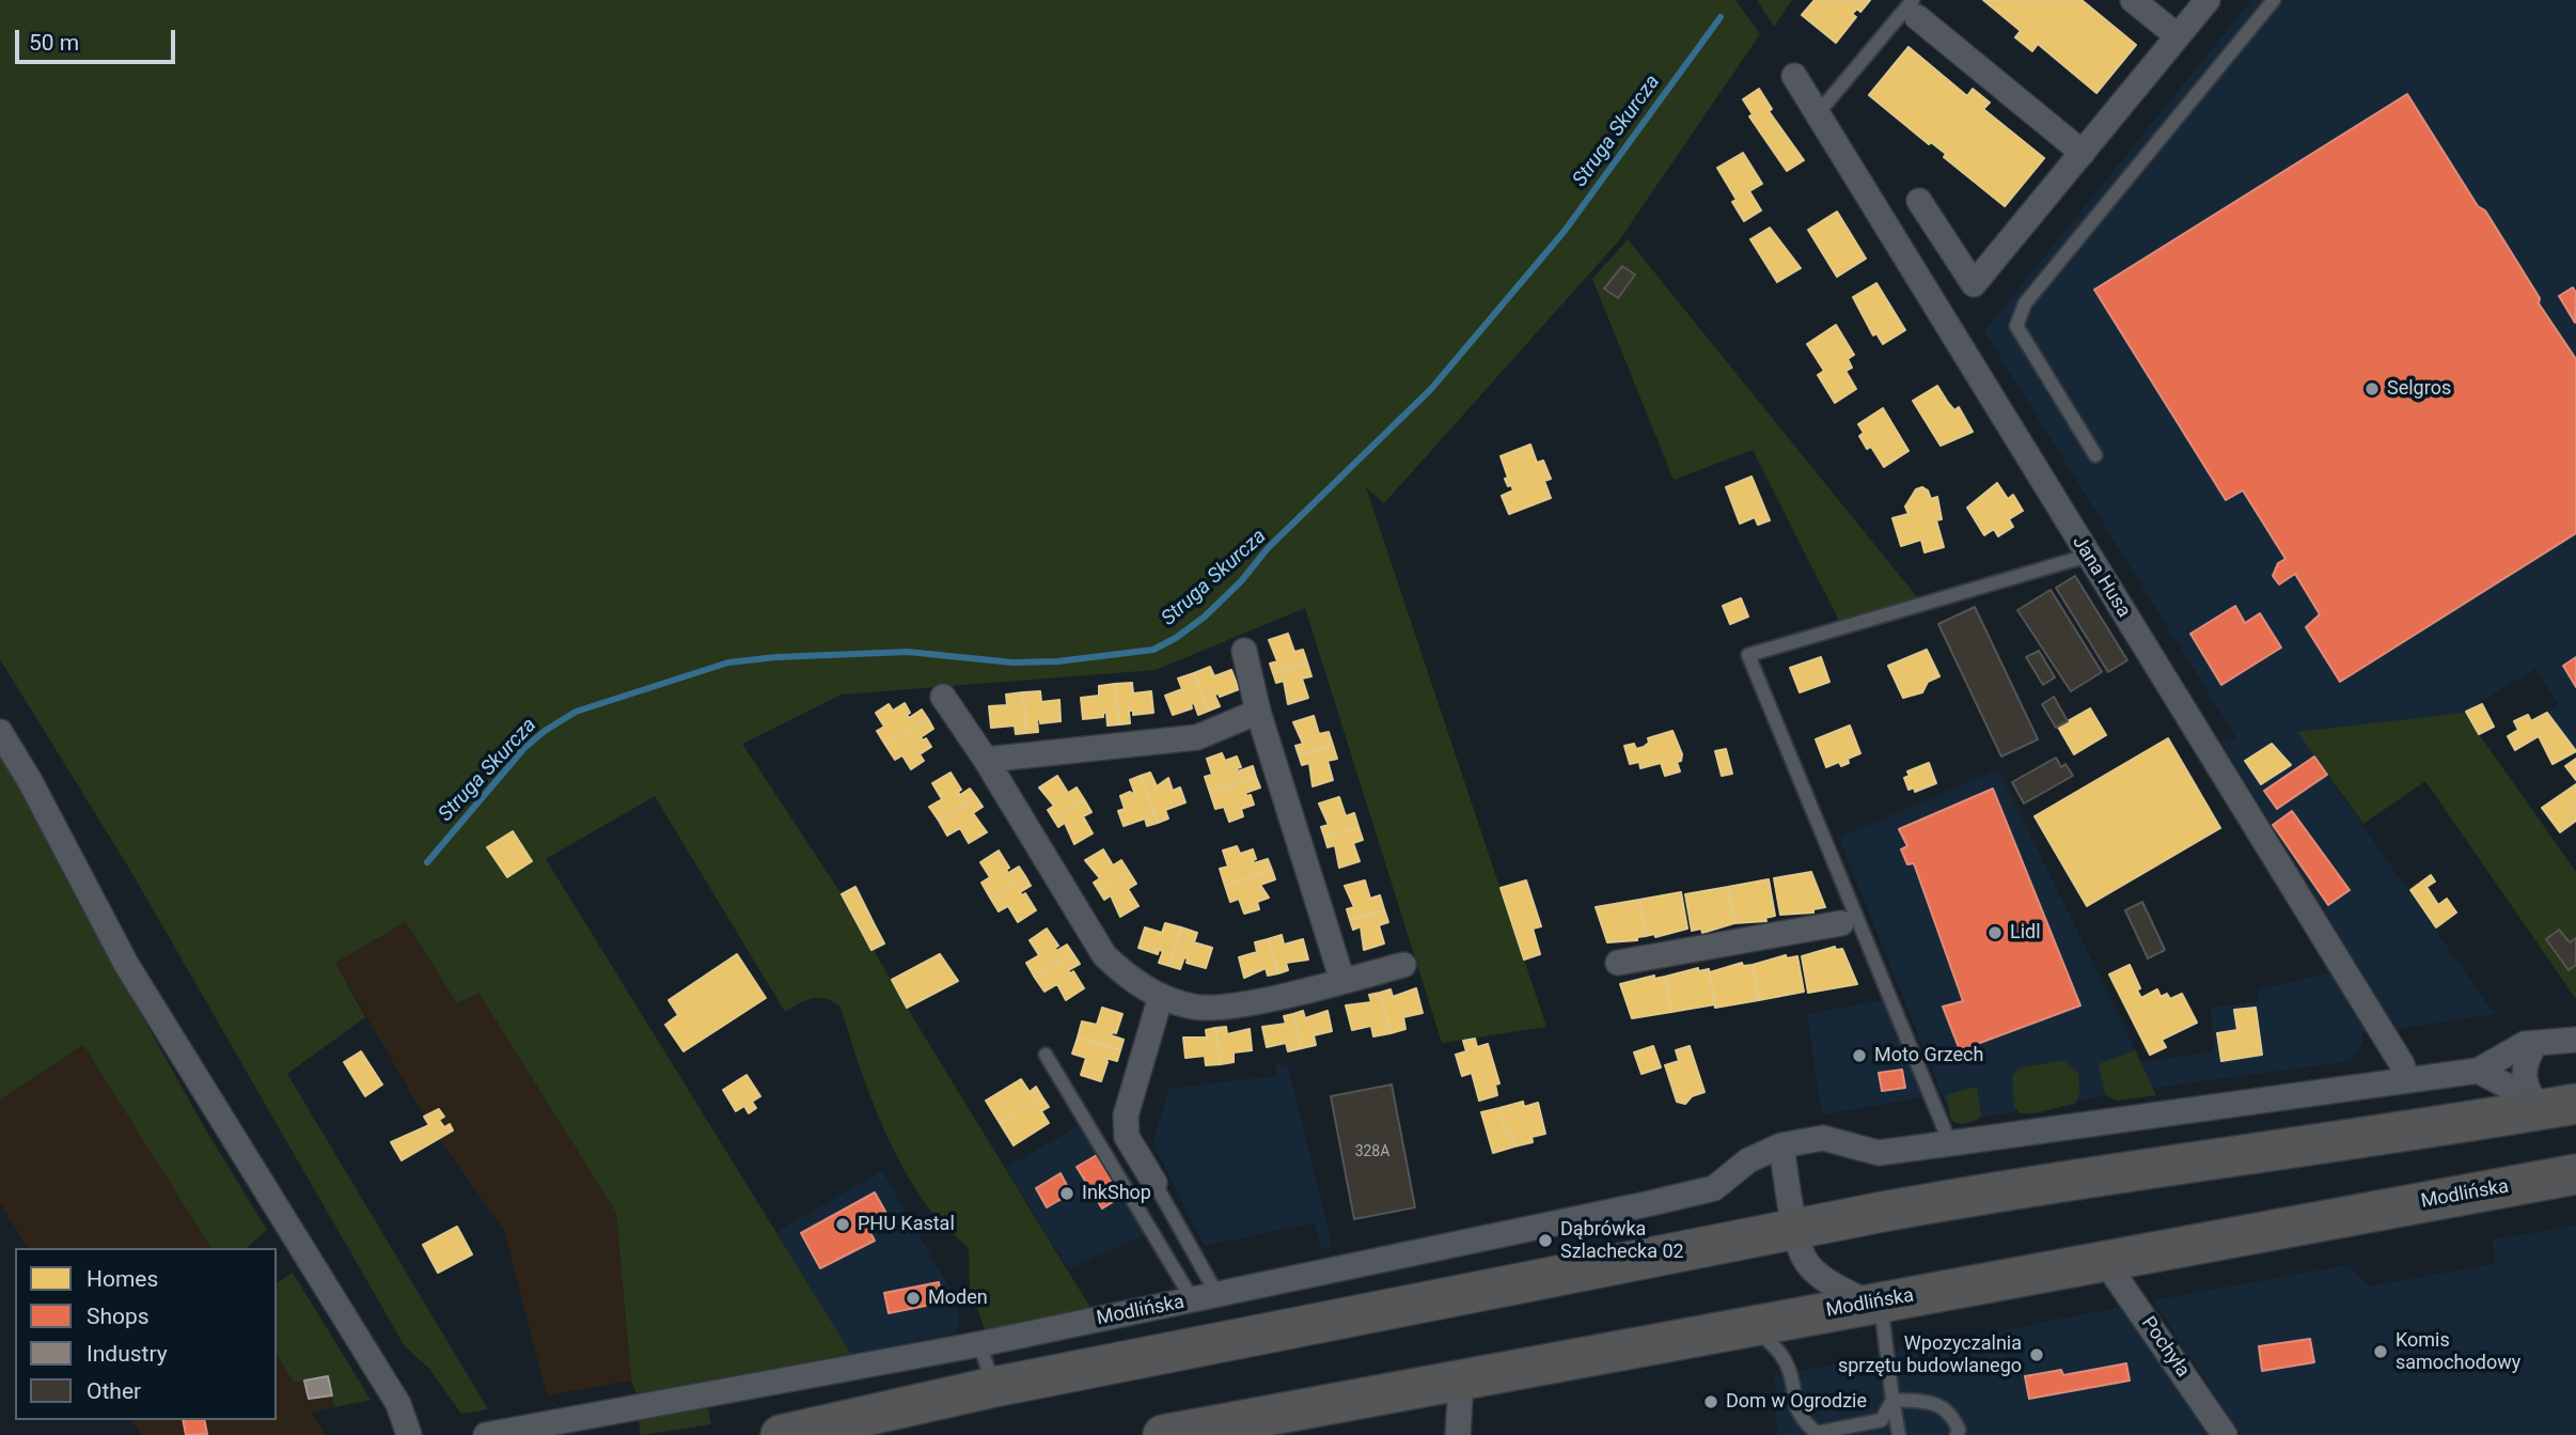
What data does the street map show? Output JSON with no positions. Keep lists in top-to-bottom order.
{
  "streets": {
    "main road": ["Modlińska"],
    "street": ["Jana Husa", "Pochyła"]
  },
  "crossings": [
    ["Jana Husa", "Modlińska"],
    ["Modlińska", "Pochyła"]
  ],
  "water": ["Struga Skurcza"],
  "places": [
    "Selgros",
    "Lidl",
    "Moto Grzech",
    "InkShop",
    "PHU Kastal",
    "Dąbrówka Szlachecka 02",
    "Moden",
    "Komis samochodowy",
    "Wpozyczalnia sprzętu budowlanego",
    "Dom w Ogrodzie"
  ],
  "house_numbers": ["328A"],
  "legend": [
    "Homes",
    "Shops",
    "Industry",
    "Other"
  ],
  "scale_bar": "50 m"
}
